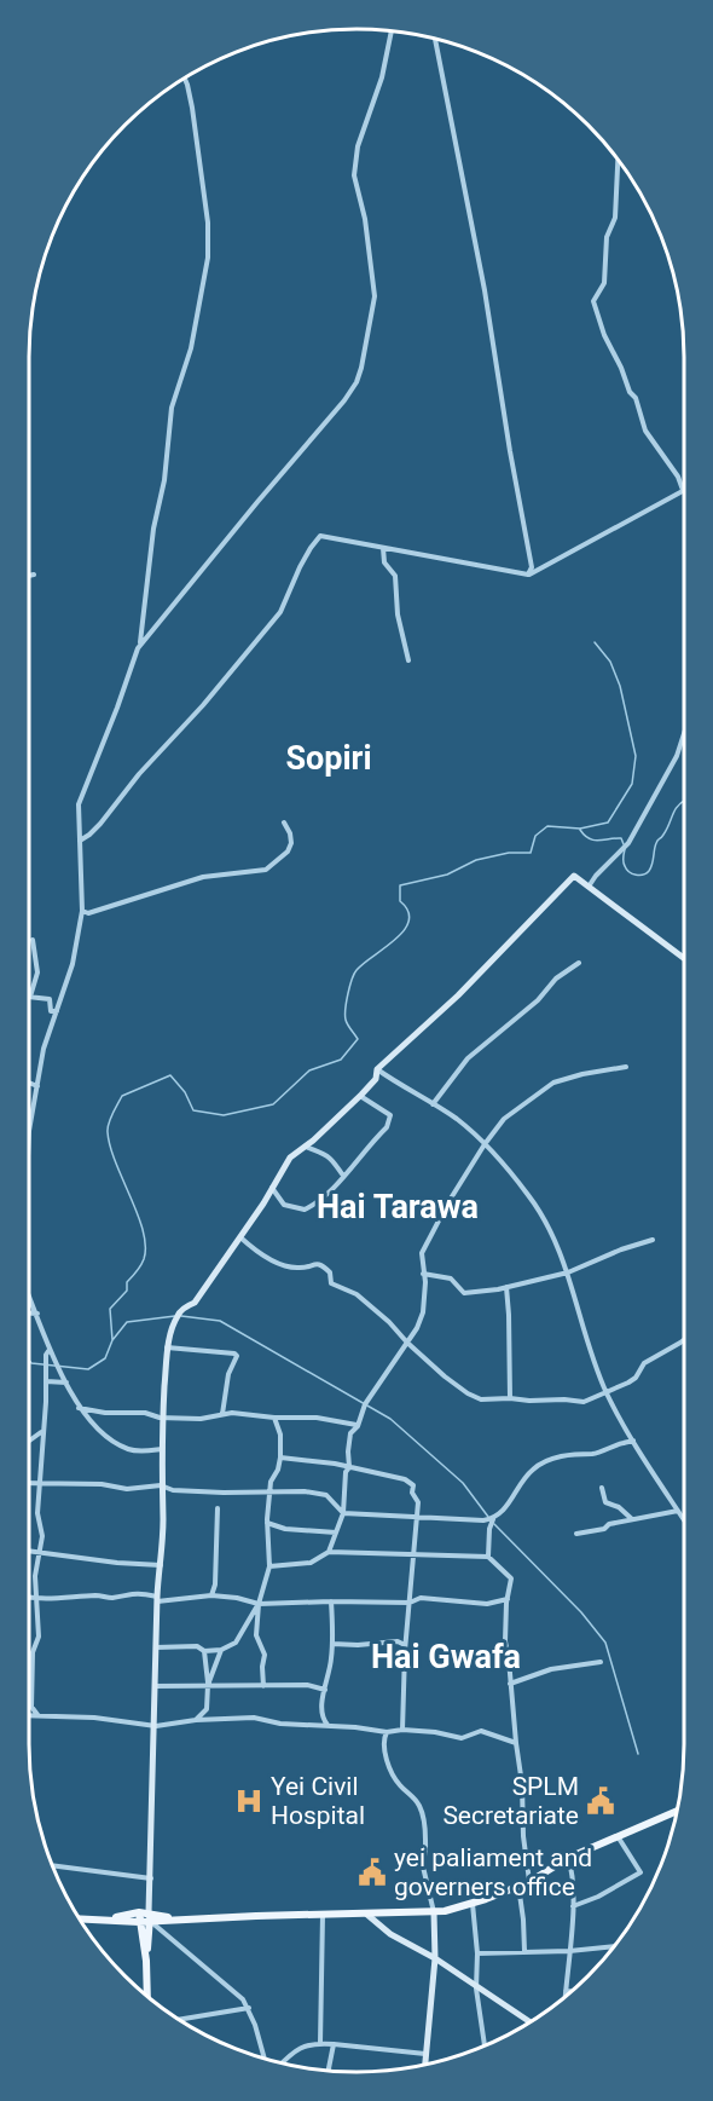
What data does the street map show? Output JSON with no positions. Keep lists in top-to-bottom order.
{
  "districts": ["Sopiri", "Hai Tarawa", "Hai Gwafa"],
  "places": {
    "hospital": ["Yei Civil Hospital"],
    "public building": ["SPLM Secretariate", "yei paliament and governers office"]
  }
}
